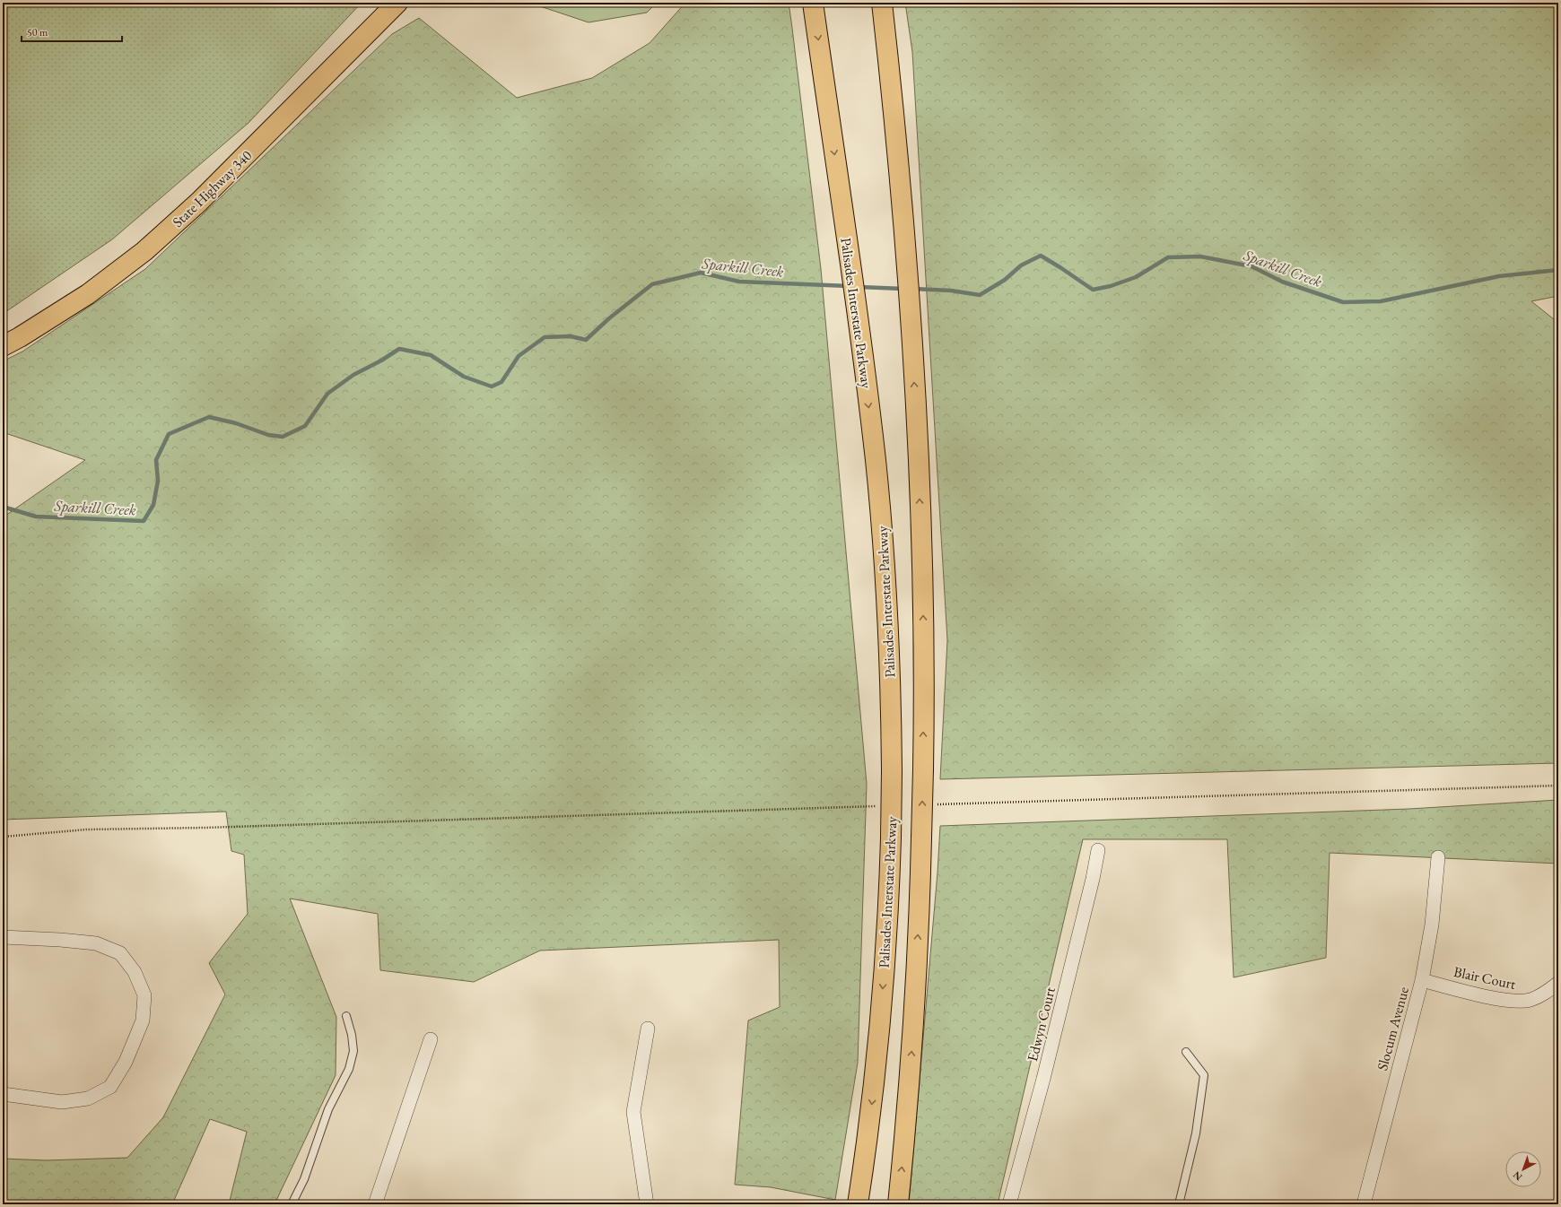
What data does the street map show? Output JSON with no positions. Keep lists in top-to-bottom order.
{
  "streets": {
    "main road": ["State Highway 340", "Palisades Interstate Parkway"],
    "street": ["Blair Court", "Edwyn Court", "Slocum Avenue"]
  },
  "crossings": [
    ["Blair Court", "Slocum Avenue"]
  ],
  "water": ["Sparkill Creek"],
  "scale_bar": "50 m",
  "north": "bottom left"
}
